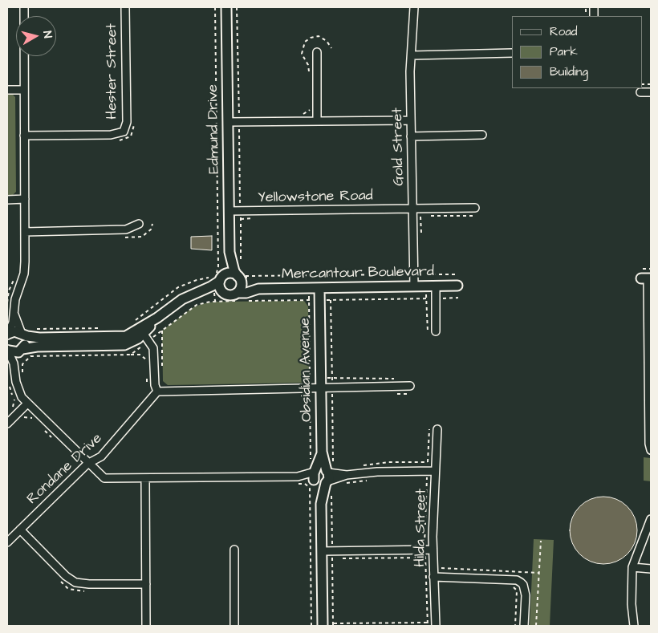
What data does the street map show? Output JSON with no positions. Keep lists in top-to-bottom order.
{
  "streets": {
    "street": [
      "Hester Street",
      "Edmund Drive",
      "Gold Street",
      "Yellowstone Road",
      "Mercantour Boulevard",
      "Obsidian Avenue",
      "Rondane Drive",
      "Hilda Street"
    ]
  },
  "crossings": [
    ["Edmund Drive", "Yellowstone Road"],
    ["Gold Street", "Yellowstone Road"],
    ["Gold Street", "Mercantour Boulevard"],
    ["Mercantour Boulevard", "Obsidian Avenue"]
  ],
  "legend": ["Road", "Park", "Building"],
  "north": "right"
}
